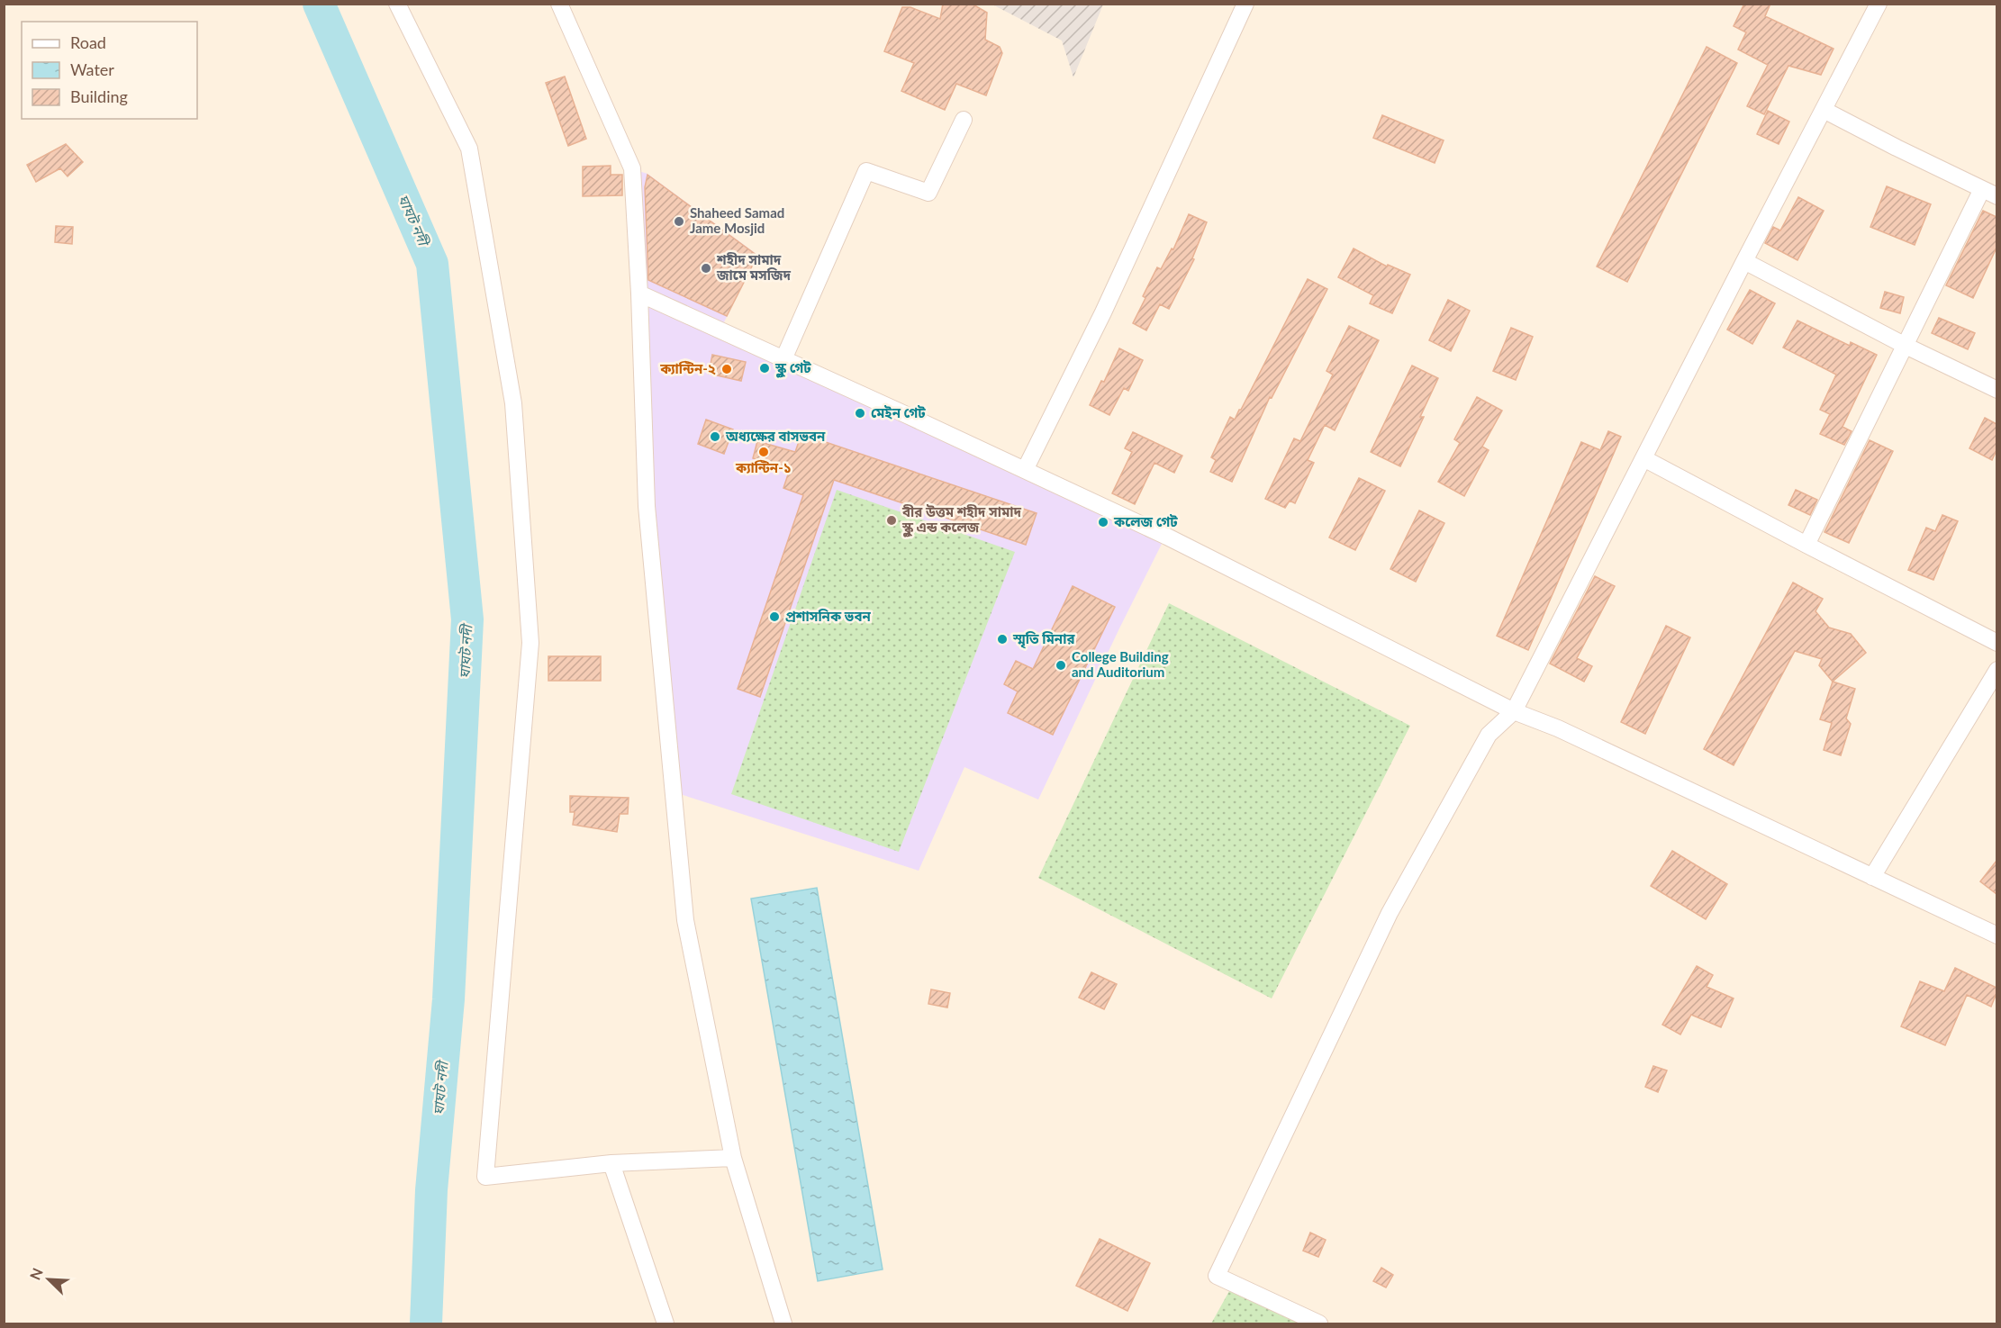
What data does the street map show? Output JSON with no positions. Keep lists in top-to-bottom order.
{
  "water": ["ঘাঘট নদী"],
  "places": [
    "Shaheed Samad Jame Mosjid",
    "শহীদ সামাদ জামে মসজিদ",
    "স্কুল গেট",
    "ক্যান্টিন-২",
    "মেইন গেট",
    "অধ্যক্ষের বাসভবন",
    "ক্যান্টিন-১",
    "বীর উত্তম শহীদ সামাদ স্কুল এন্ড কলেজ",
    "কলেজ গেট",
    "প্রশাসনিক ভবন",
    "স্মৃতি মিনার",
    "College Building and Auditorium"
  ],
  "legend": ["Road", "Water", "Building"],
  "north": "top left"
}
